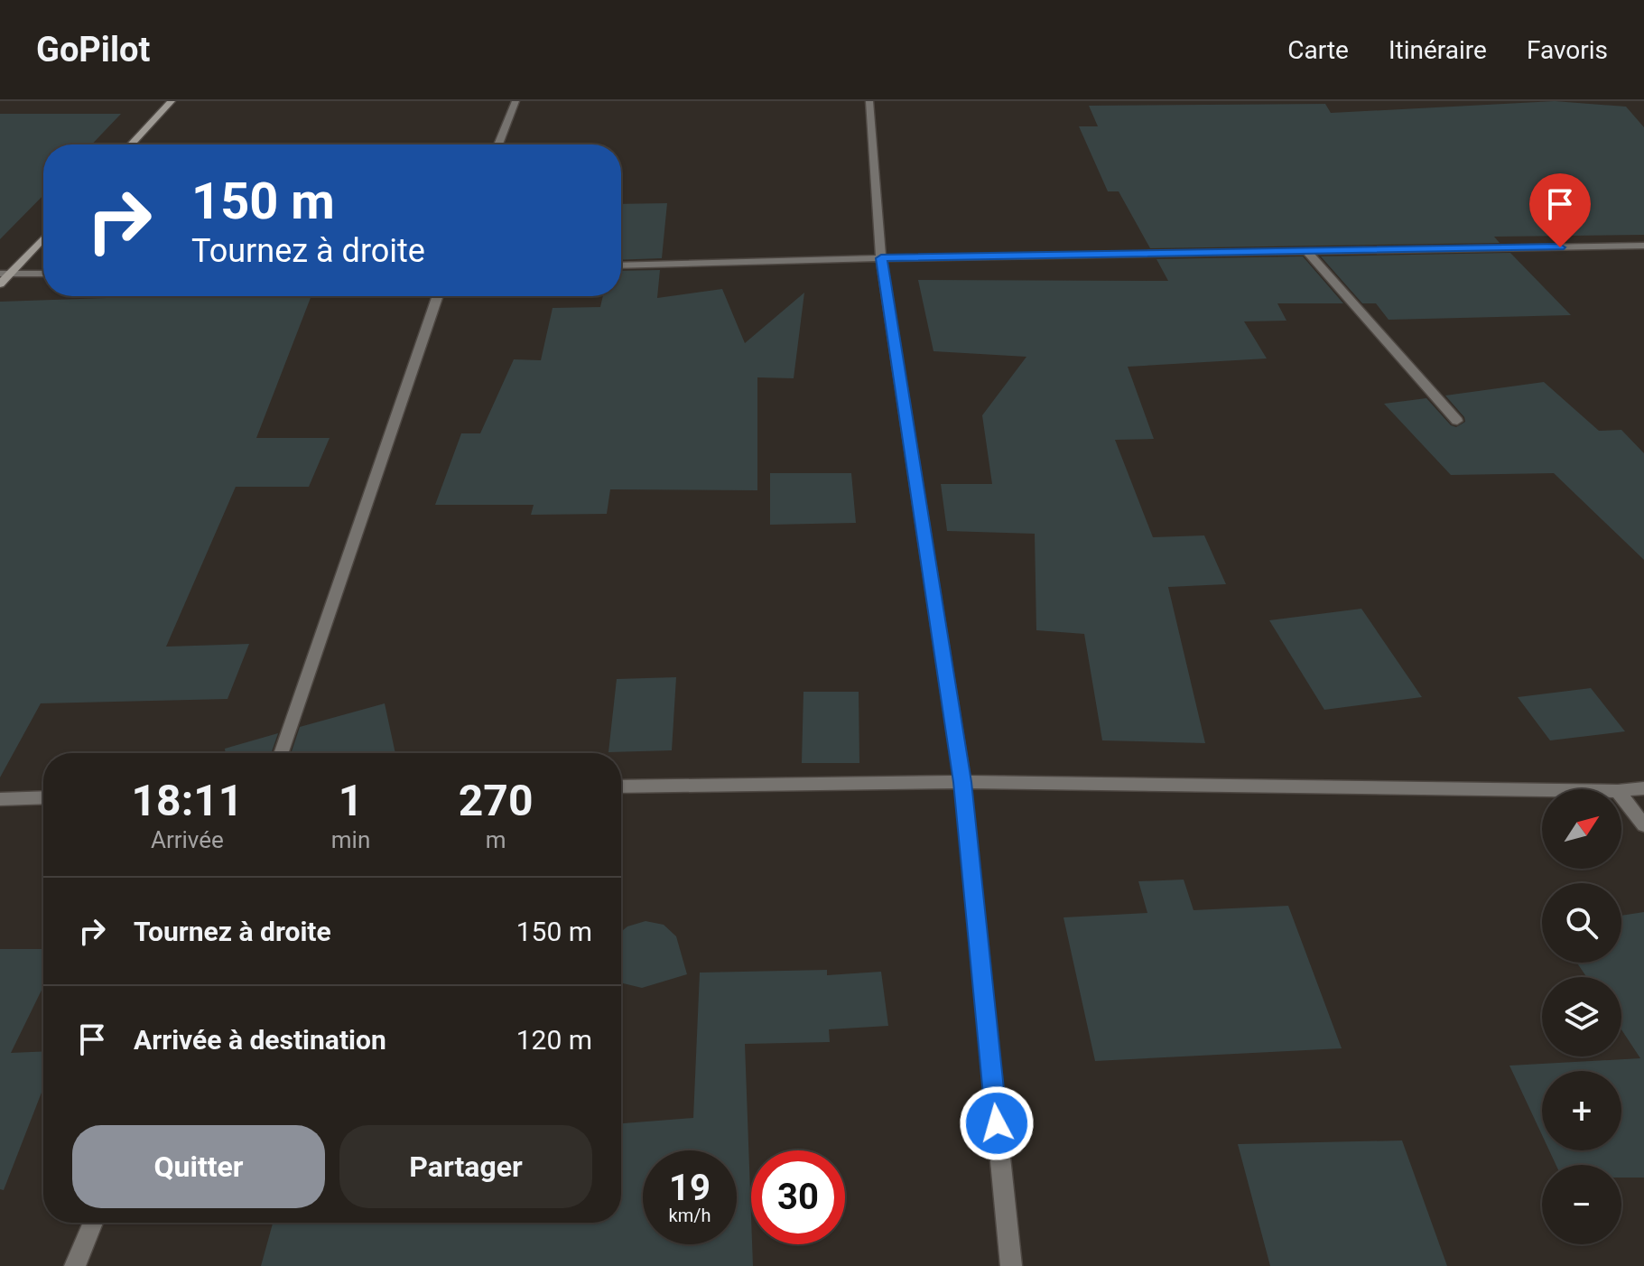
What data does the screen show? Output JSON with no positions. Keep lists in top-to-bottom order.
{
  "north": "top right",
  "page": {
    "header": "GoPilot",
    "nav": ["Carte", "Itinéraire", "Favoris"],
    "turn": ["150 m", "Tournez à droite"],
    "eta": [
      "18:11",
      "Arrivée",
      "1",
      "min",
      "270",
      "m"
    ],
    "map_buttons": ["+", "−"],
    "list": [
      {
        "name": "Tournez à droite",
        "value": "150 m"
      },
      {
        "name": "Arrivée à destination",
        "value": "120 m"
      }
    ],
    "buttons": ["Quitter", "Partager"],
    "speed": "19 km/h",
    "limit": "30"
  }
}
